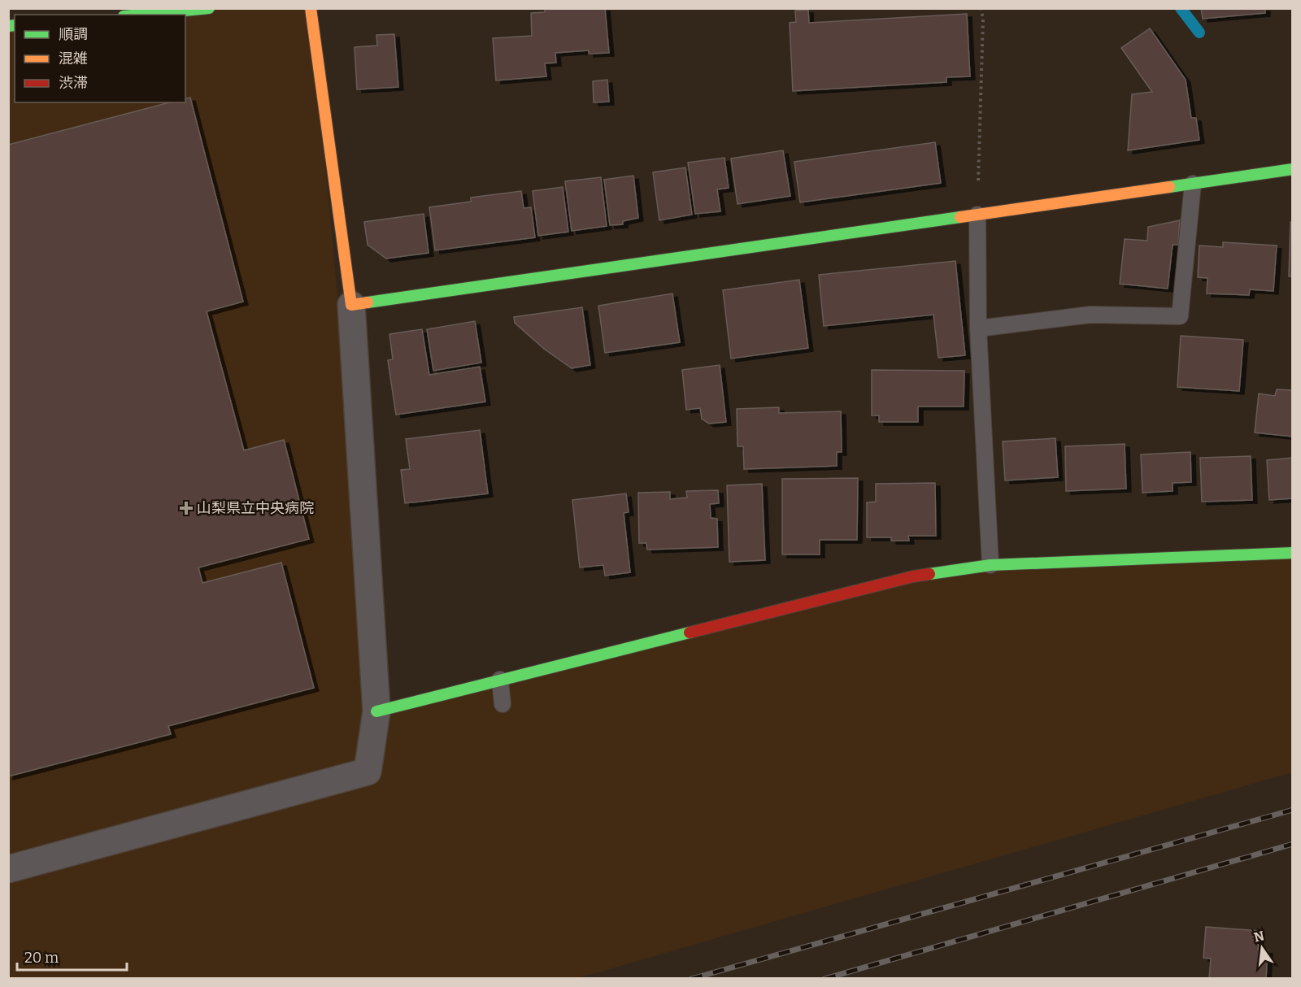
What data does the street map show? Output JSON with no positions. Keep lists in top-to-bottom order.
{
  "places": {
    "health": ["山梨県立中央病院"]
  },
  "legend": ["順調", "混雑", "渋滞"],
  "scale_bar": "20 m",
  "north": "top"
}
